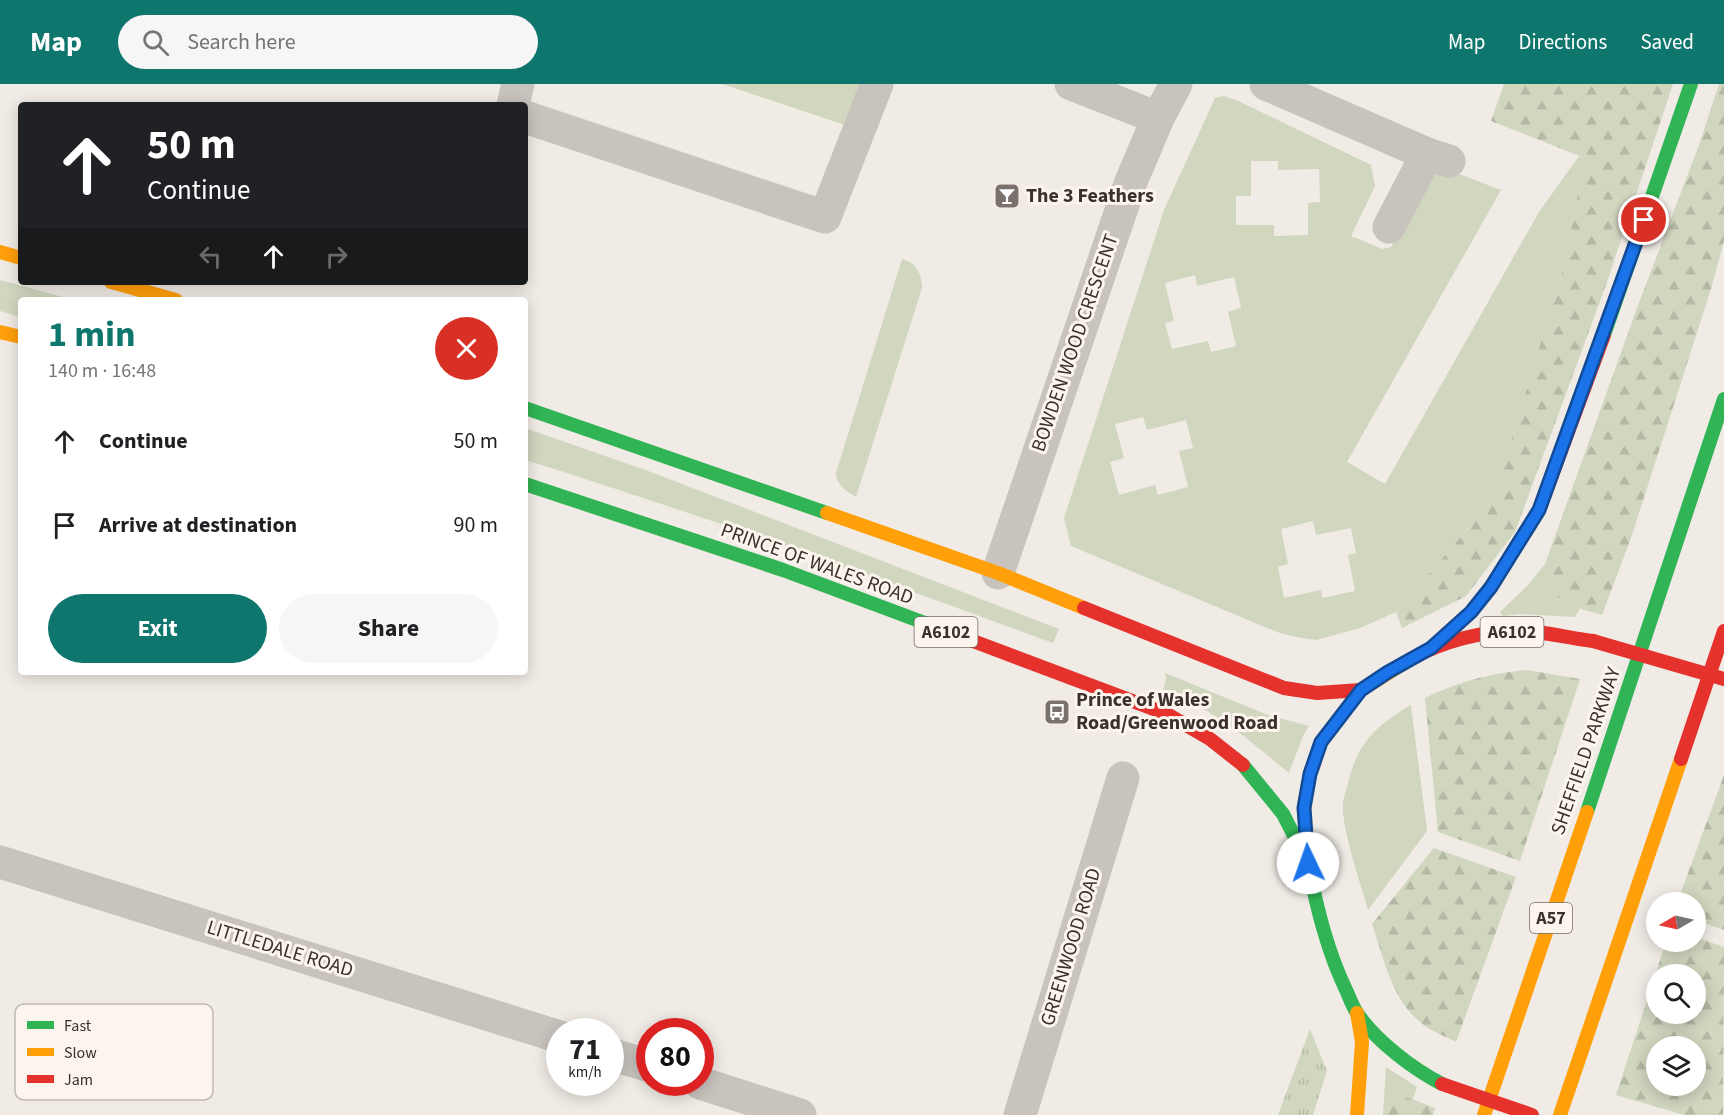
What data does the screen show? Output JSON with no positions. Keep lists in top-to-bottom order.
{
  "streets": {
    "highway": [
      "PRINCE OF WALES ROAD",
      "A6102",
      "SHEFFIELD PARKWAY",
      "A57"
    ],
    "street": ["BOWDEN WOOD CRESCENT", "GREENWOOD ROAD", "LITTLEDALE ROAD"]
  },
  "crossings": [
    ["BOWDEN WOOD CRESCENT", "A6102"],
    ["PRINCE OF WALES ROAD", "A6102"]
  ],
  "places": {
    "bar": ["The 3 Feathers"],
    "bus stop": ["Prince of Wales Road/Greenwood Road"]
  },
  "legend": ["Fast", "Slow", "Jam"],
  "north": "left",
  "page": {
    "header": "Map",
    "search": "Search here",
    "nav": ["Map", "Directions", "Saved"],
    "turn": ["50 m", "Continue"],
    "heading": ["1 min", "140 m · 16:48"],
    "list": [
      {
        "name": "Continue",
        "value": "50 m"
      },
      {
        "name": "Arrive at destination",
        "value": "90 m"
      }
    ],
    "buttons": ["Exit", "Share"],
    "speed": "71 km/h",
    "limit": "80"
  }
}
